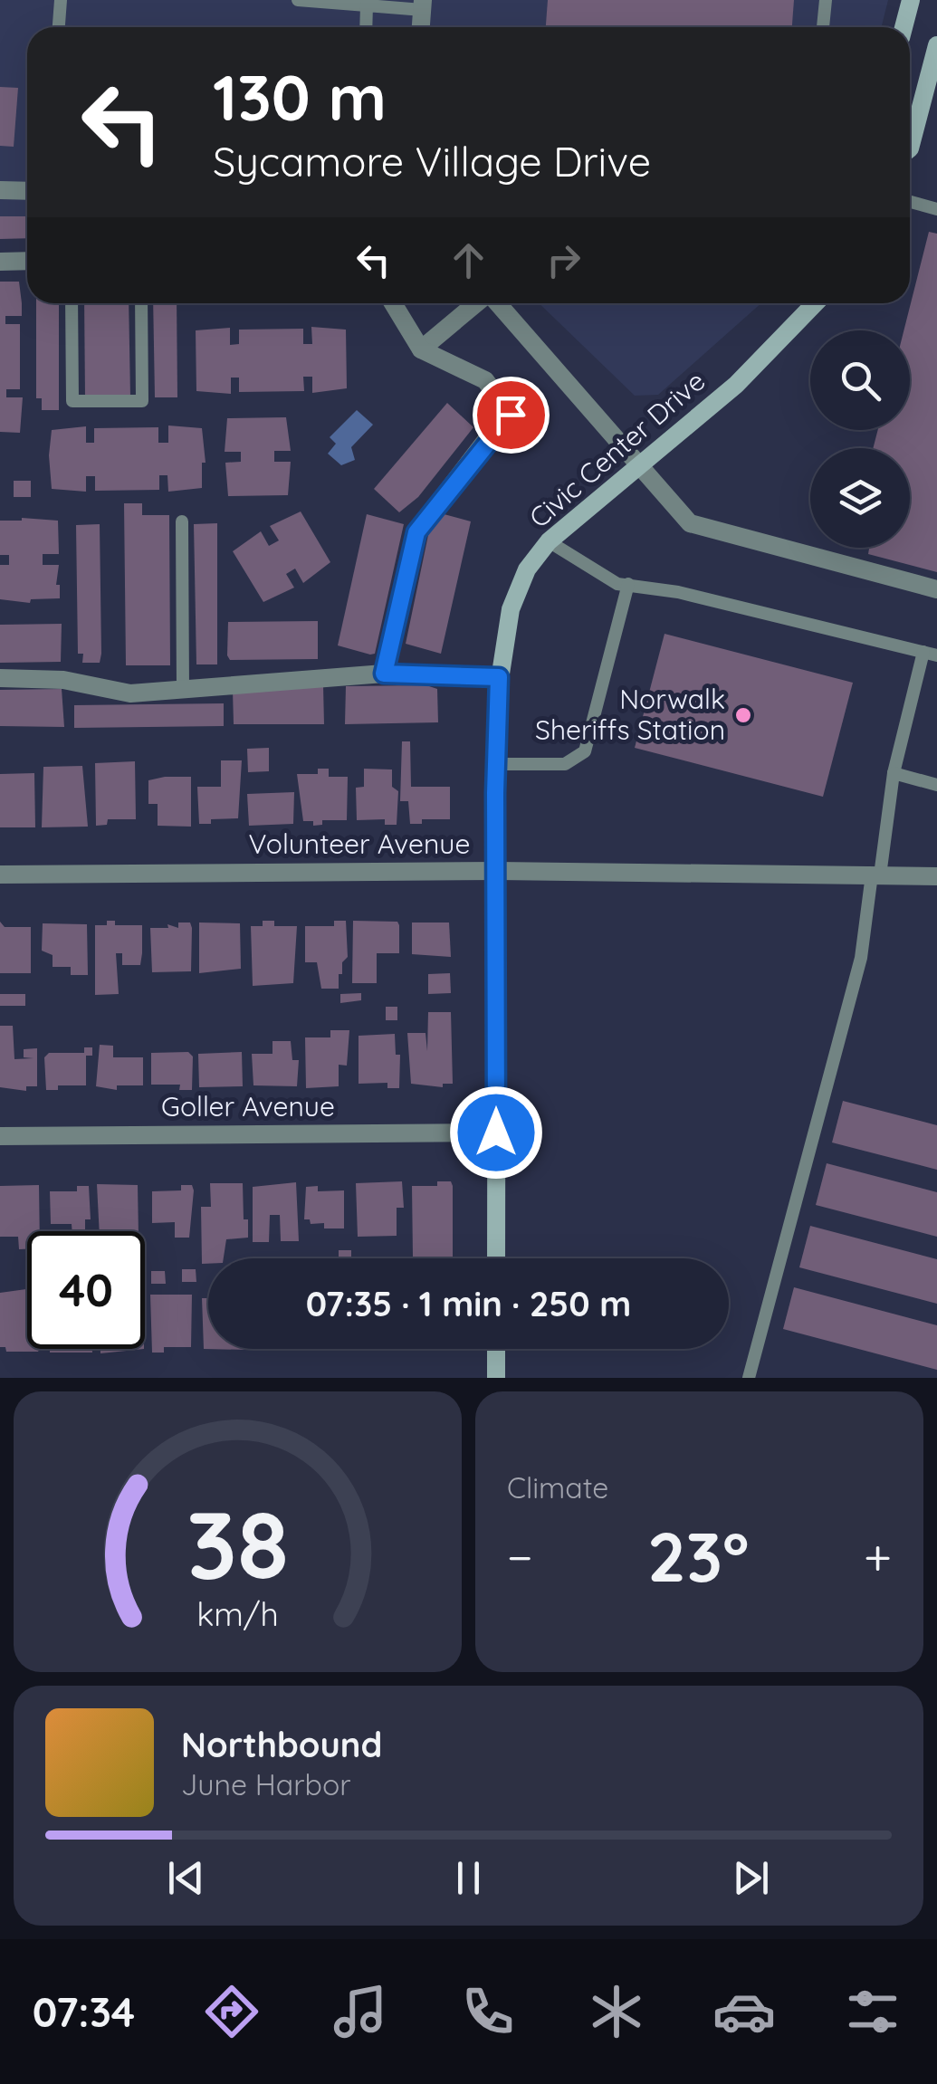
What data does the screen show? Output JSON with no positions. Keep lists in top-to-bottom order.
{
  "streets": {
    "street": ["Civic Center Drive", "Volunteer Avenue", "Goller Avenue"]
  },
  "crossings": [
    ["Civic Center Drive", "Volunteer Avenue"],
    ["Civic Center Drive", "Goller Avenue"]
  ],
  "places": ["Norwalk Sheriffs Station"],
  "page": {
    "turn": ["130 m", "Sycamore Village Drive"],
    "limit": "40",
    "trip": "07:35 · 1 min · 250 m",
    "tile": "Climate",
    "heat": ["−", "23°", "+"],
    "song": ["Northbound", "June Harbor"],
    "tabs": "07:34",
    "gauge": ["38", "km/h"]
  }
}
